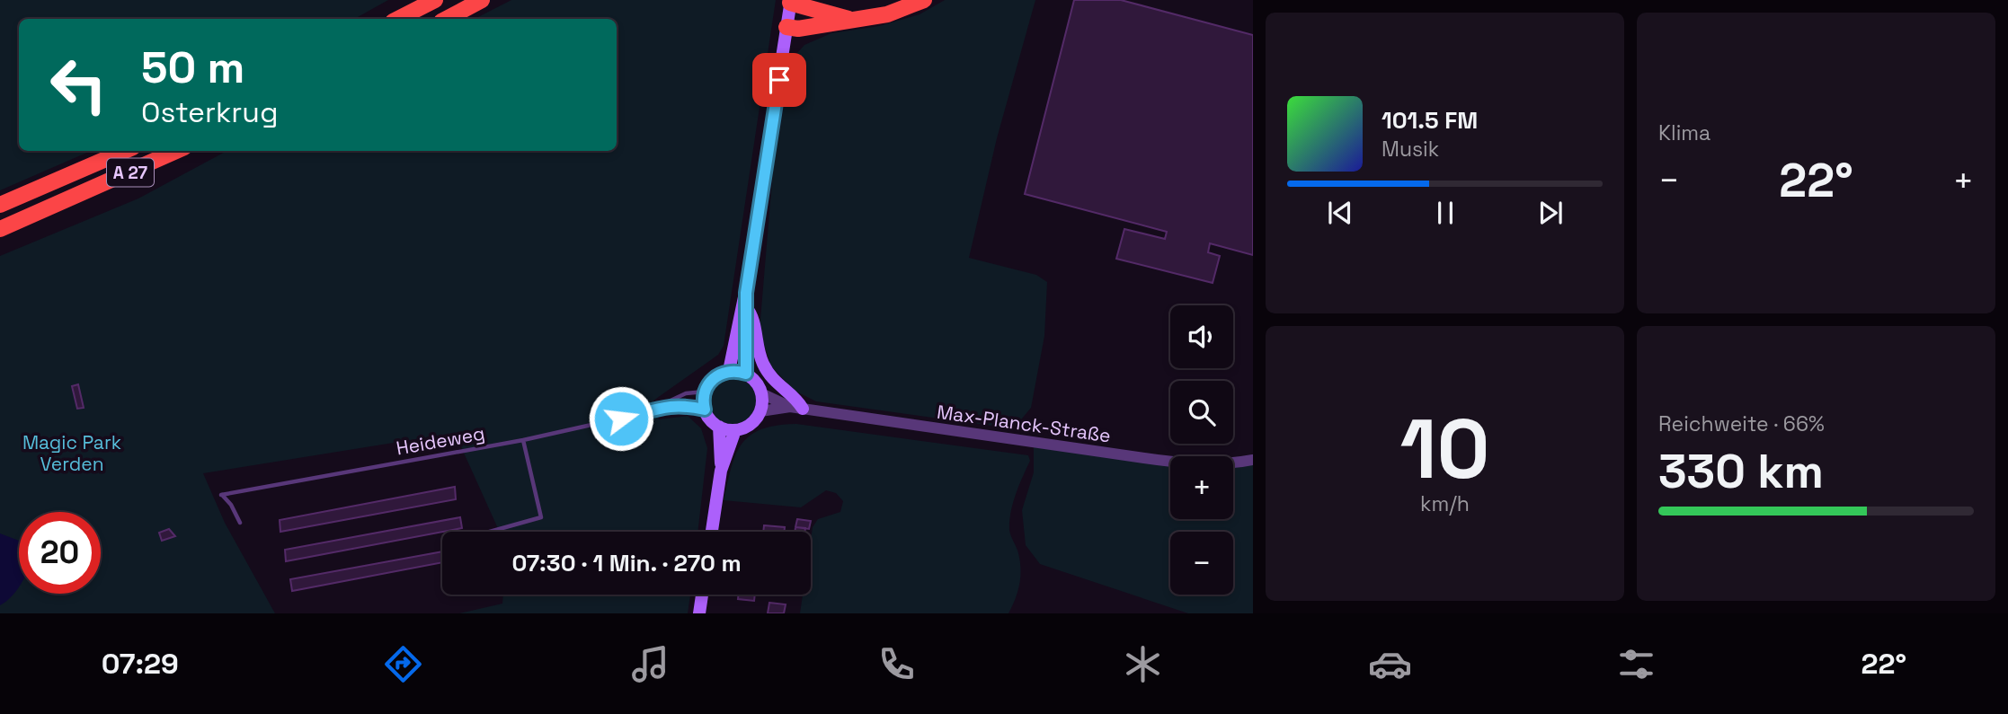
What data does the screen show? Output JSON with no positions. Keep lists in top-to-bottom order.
{
  "streets": {
    "highway": ["A 27"],
    "street": ["Max-Planck-Straße"],
    "lane": ["Heideweg"]
  },
  "crossings": [
    ["Max-Planck-Straße", "Heideweg"]
  ],
  "parks": ["Magic Park Verden"],
  "page": {
    "tile": [
      "Klima",
      ["10", "km/h"],
      ["Reichweite · 66%", "330 km"]
    ],
    "turn": ["50 m", "Osterkrug"],
    "song": ["101.5 FM", "Musik"],
    "heat": ["−", "22°", "+"],
    "map_buttons": ["+", "−"],
    "limit": "20",
    "trip": "07:30 · 1 Min. · 270 m",
    "tabs": ["07:29", "22°"]
  }
}
